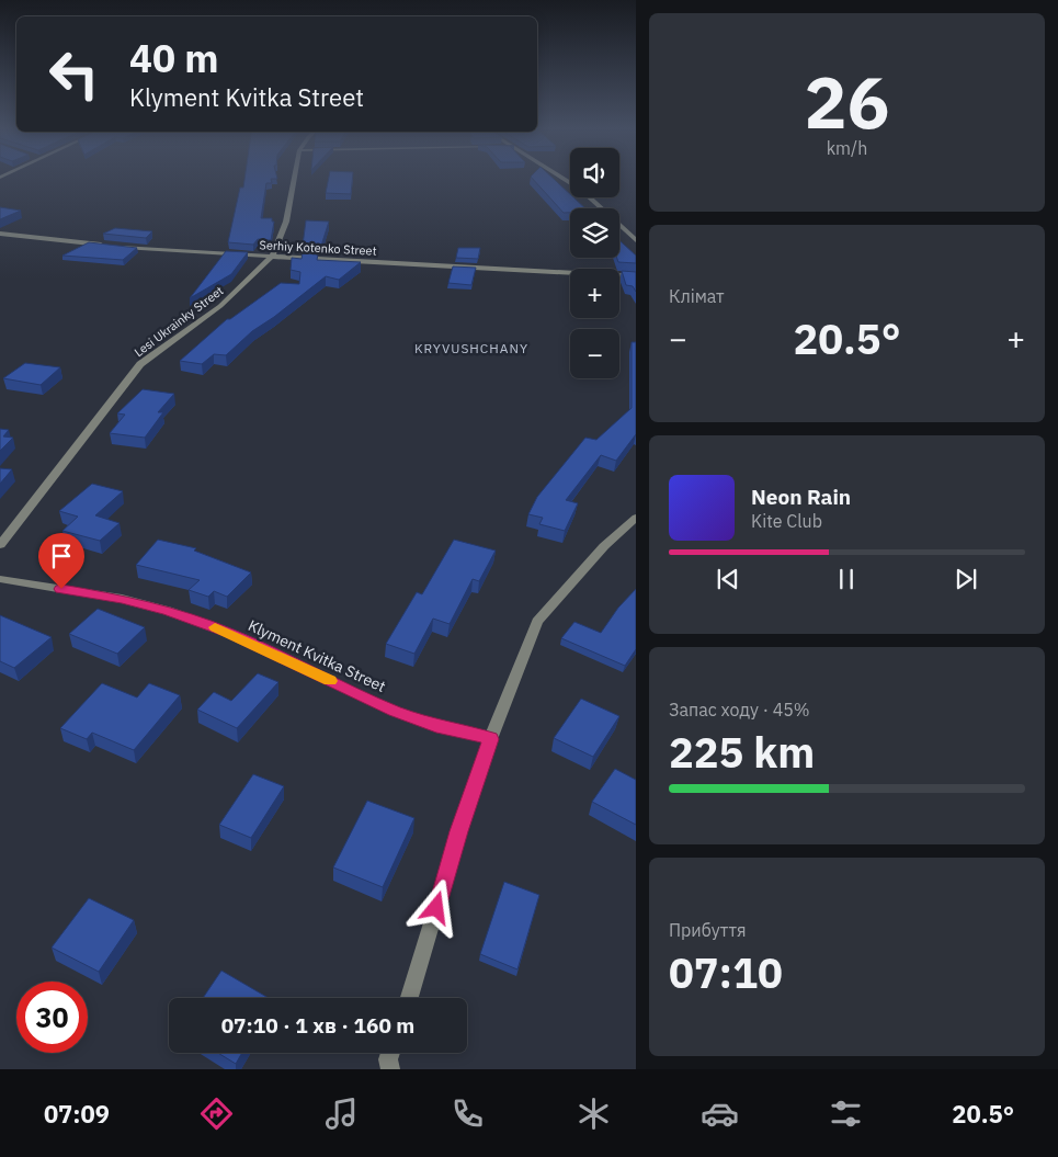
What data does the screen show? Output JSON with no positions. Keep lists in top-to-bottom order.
{
  "streets": {
    "street": ["Serhiy Kotenko Street", "Lesi Ukrainky Street", "Klyment Kvitka Street"]
  },
  "crossings": [
    ["Serhiy Kotenko Street", "Lesi Ukrainky Street"]
  ],
  "districts": ["KRYVUSHCHANY"],
  "page": {
    "tile": [
      ["26", "km/h"],
      "Клімат",
      ["Запас ходу · 45%", "225 km"],
      ["Прибуття", "07:10"]
    ],
    "turn": ["40 m", "Klyment Kvitka Street"],
    "map_buttons": ["+", "−"],
    "heat": ["−", "20.5°", "+"],
    "song": ["Neon Rain", "Kite Club"],
    "limit": "30",
    "trip": "07:10 · 1 хв · 160 m",
    "tabs": ["07:09", "20.5°"]
  }
}
